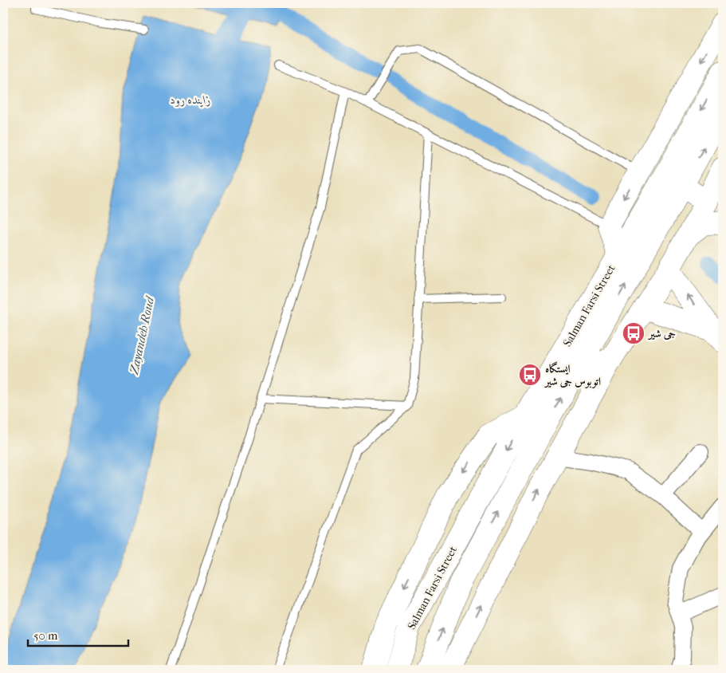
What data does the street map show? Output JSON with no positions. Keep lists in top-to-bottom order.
{
  "streets": {
    "main road": ["Salman Farsi Street"]
  },
  "water": ["زاینده رود", "Zayandeh Roud"],
  "places": {
    "bus stop": ["جی شیر", "ایستگاه اتوبوس جی شیر"]
  },
  "scale_bar": "50 m"
}
